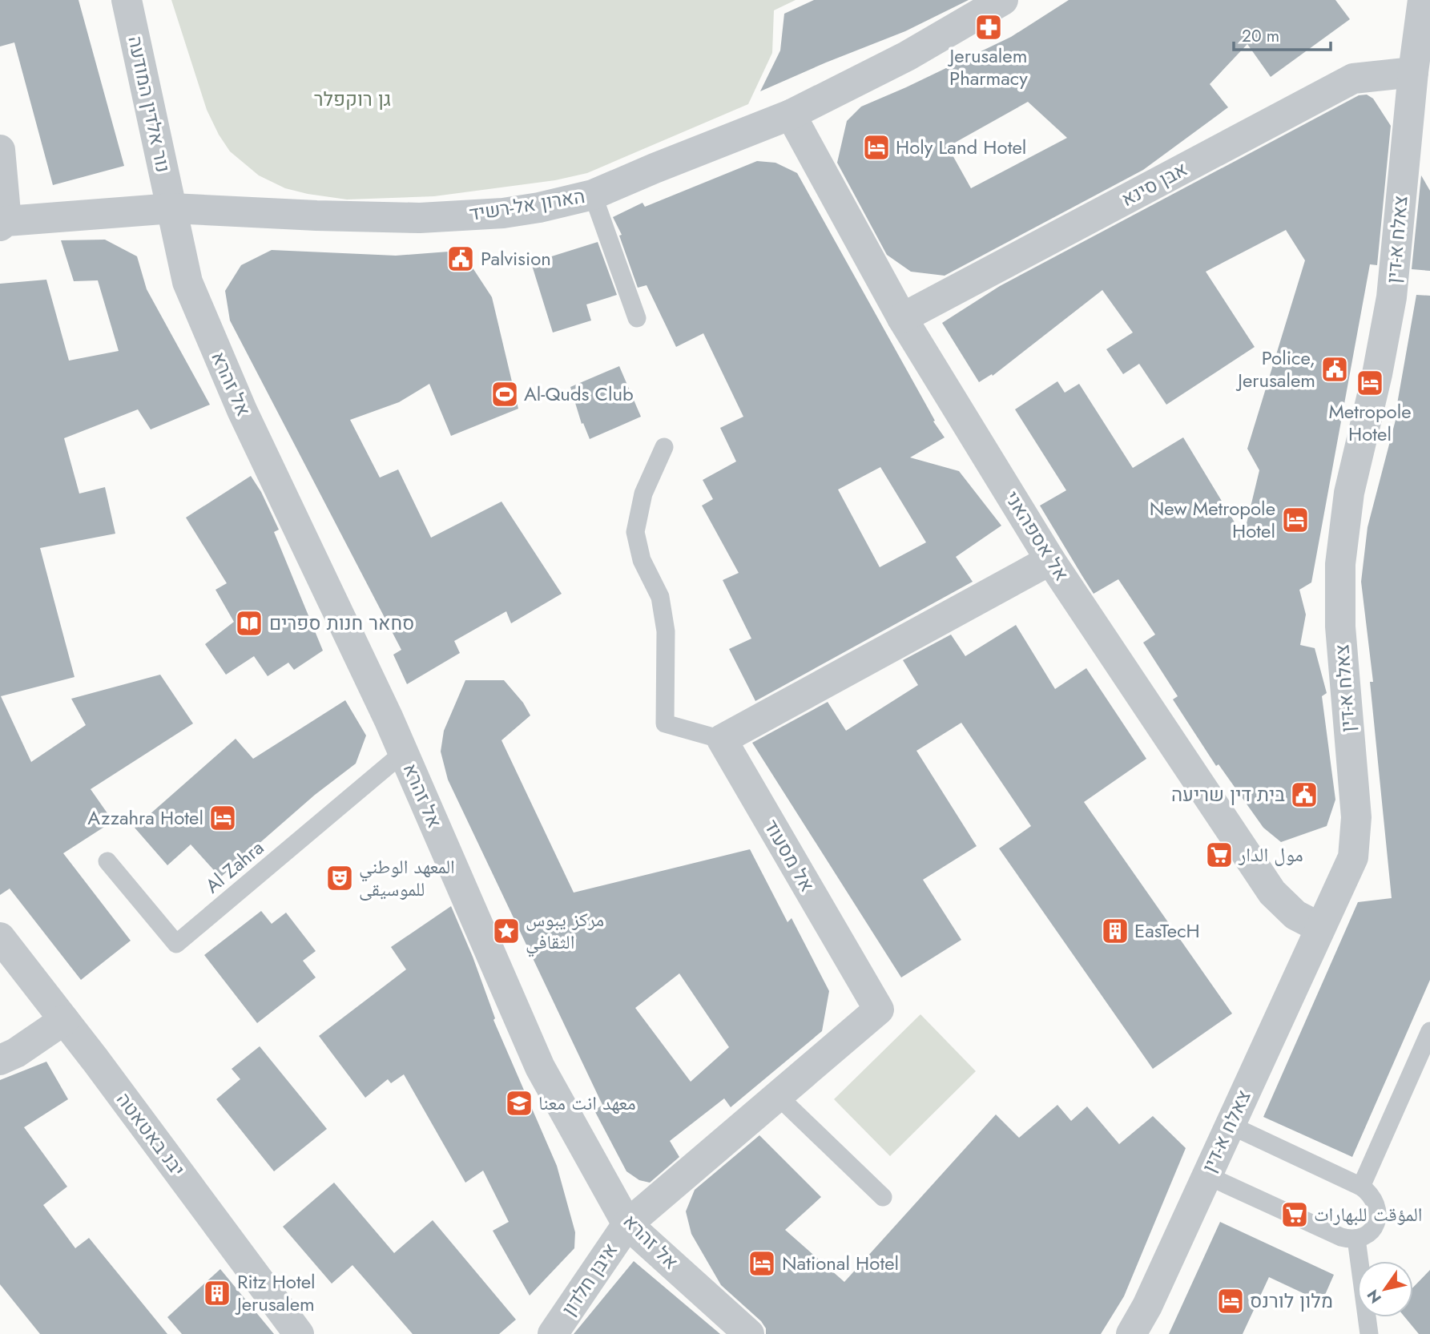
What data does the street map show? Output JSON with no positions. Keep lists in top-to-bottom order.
{
  "streets": {
    "street": [
      "נור אלדין המודעה",
      "אבן סינא",
      "הארון אל-רשיד",
      "צאלח א-דין",
      "אל זהרא",
      "אל אספהאני",
      "אל מסעוד",
      "יבנ באטאטה",
      "איבן חלדון"
    ],
    "lane": ["Al Zahra"]
  },
  "crossings": [
    ["נור אלדין המודעה", "הארון אל-רשיד"],
    ["נור אלדין המודעה", "אל זהרא"],
    ["אבן סינא", "צאלח א-דין"],
    ["אבן סינא", "אל אספהאני"],
    ["הארון אל-רשיד", "אל זהרא"],
    ["הארון אל-רשיד", "אל אספהאני"],
    ["צאלח א-דין", "אל אספהאני"],
    ["אל זהרא", "אל מסעוד"],
    ["אל זהרא", "Al Zahra"],
    ["אל זהרא", "איבן חלדון"],
    ["אל מסעוד", "איבן חלדון"]
  ],
  "parks": ["גן רוקפלר"],
  "places": {
    "pharmacy": ["Jerusalem Pharmacy"],
    "hotel": [
      "Holy Land Hotel",
      "Metropole Hotel",
      "New Metropole Hotel",
      "Azzahra Hotel",
      "National Hotel",
      "מלון לורנס"
    ],
    "public building": ["Palvision", "Police, Jerusalem", "בית דין שריעה"],
    "sports": ["Al-Quds Club"],
    "library": ["סחאר חנות ספרים"],
    "supermarket": ["مول الدار", "المؤقت للبهارات"],
    "theatre": ["المعهد الوطني للموسيقى"],
    "place": ["مركز يبوس الثقافي"],
    "building": ["EasTecH", "Ritz Hotel Jerusalem"],
    "school or university": ["معهد انت معنا"]
  },
  "scale_bar": "20 m",
  "north": "bottom left"
}
